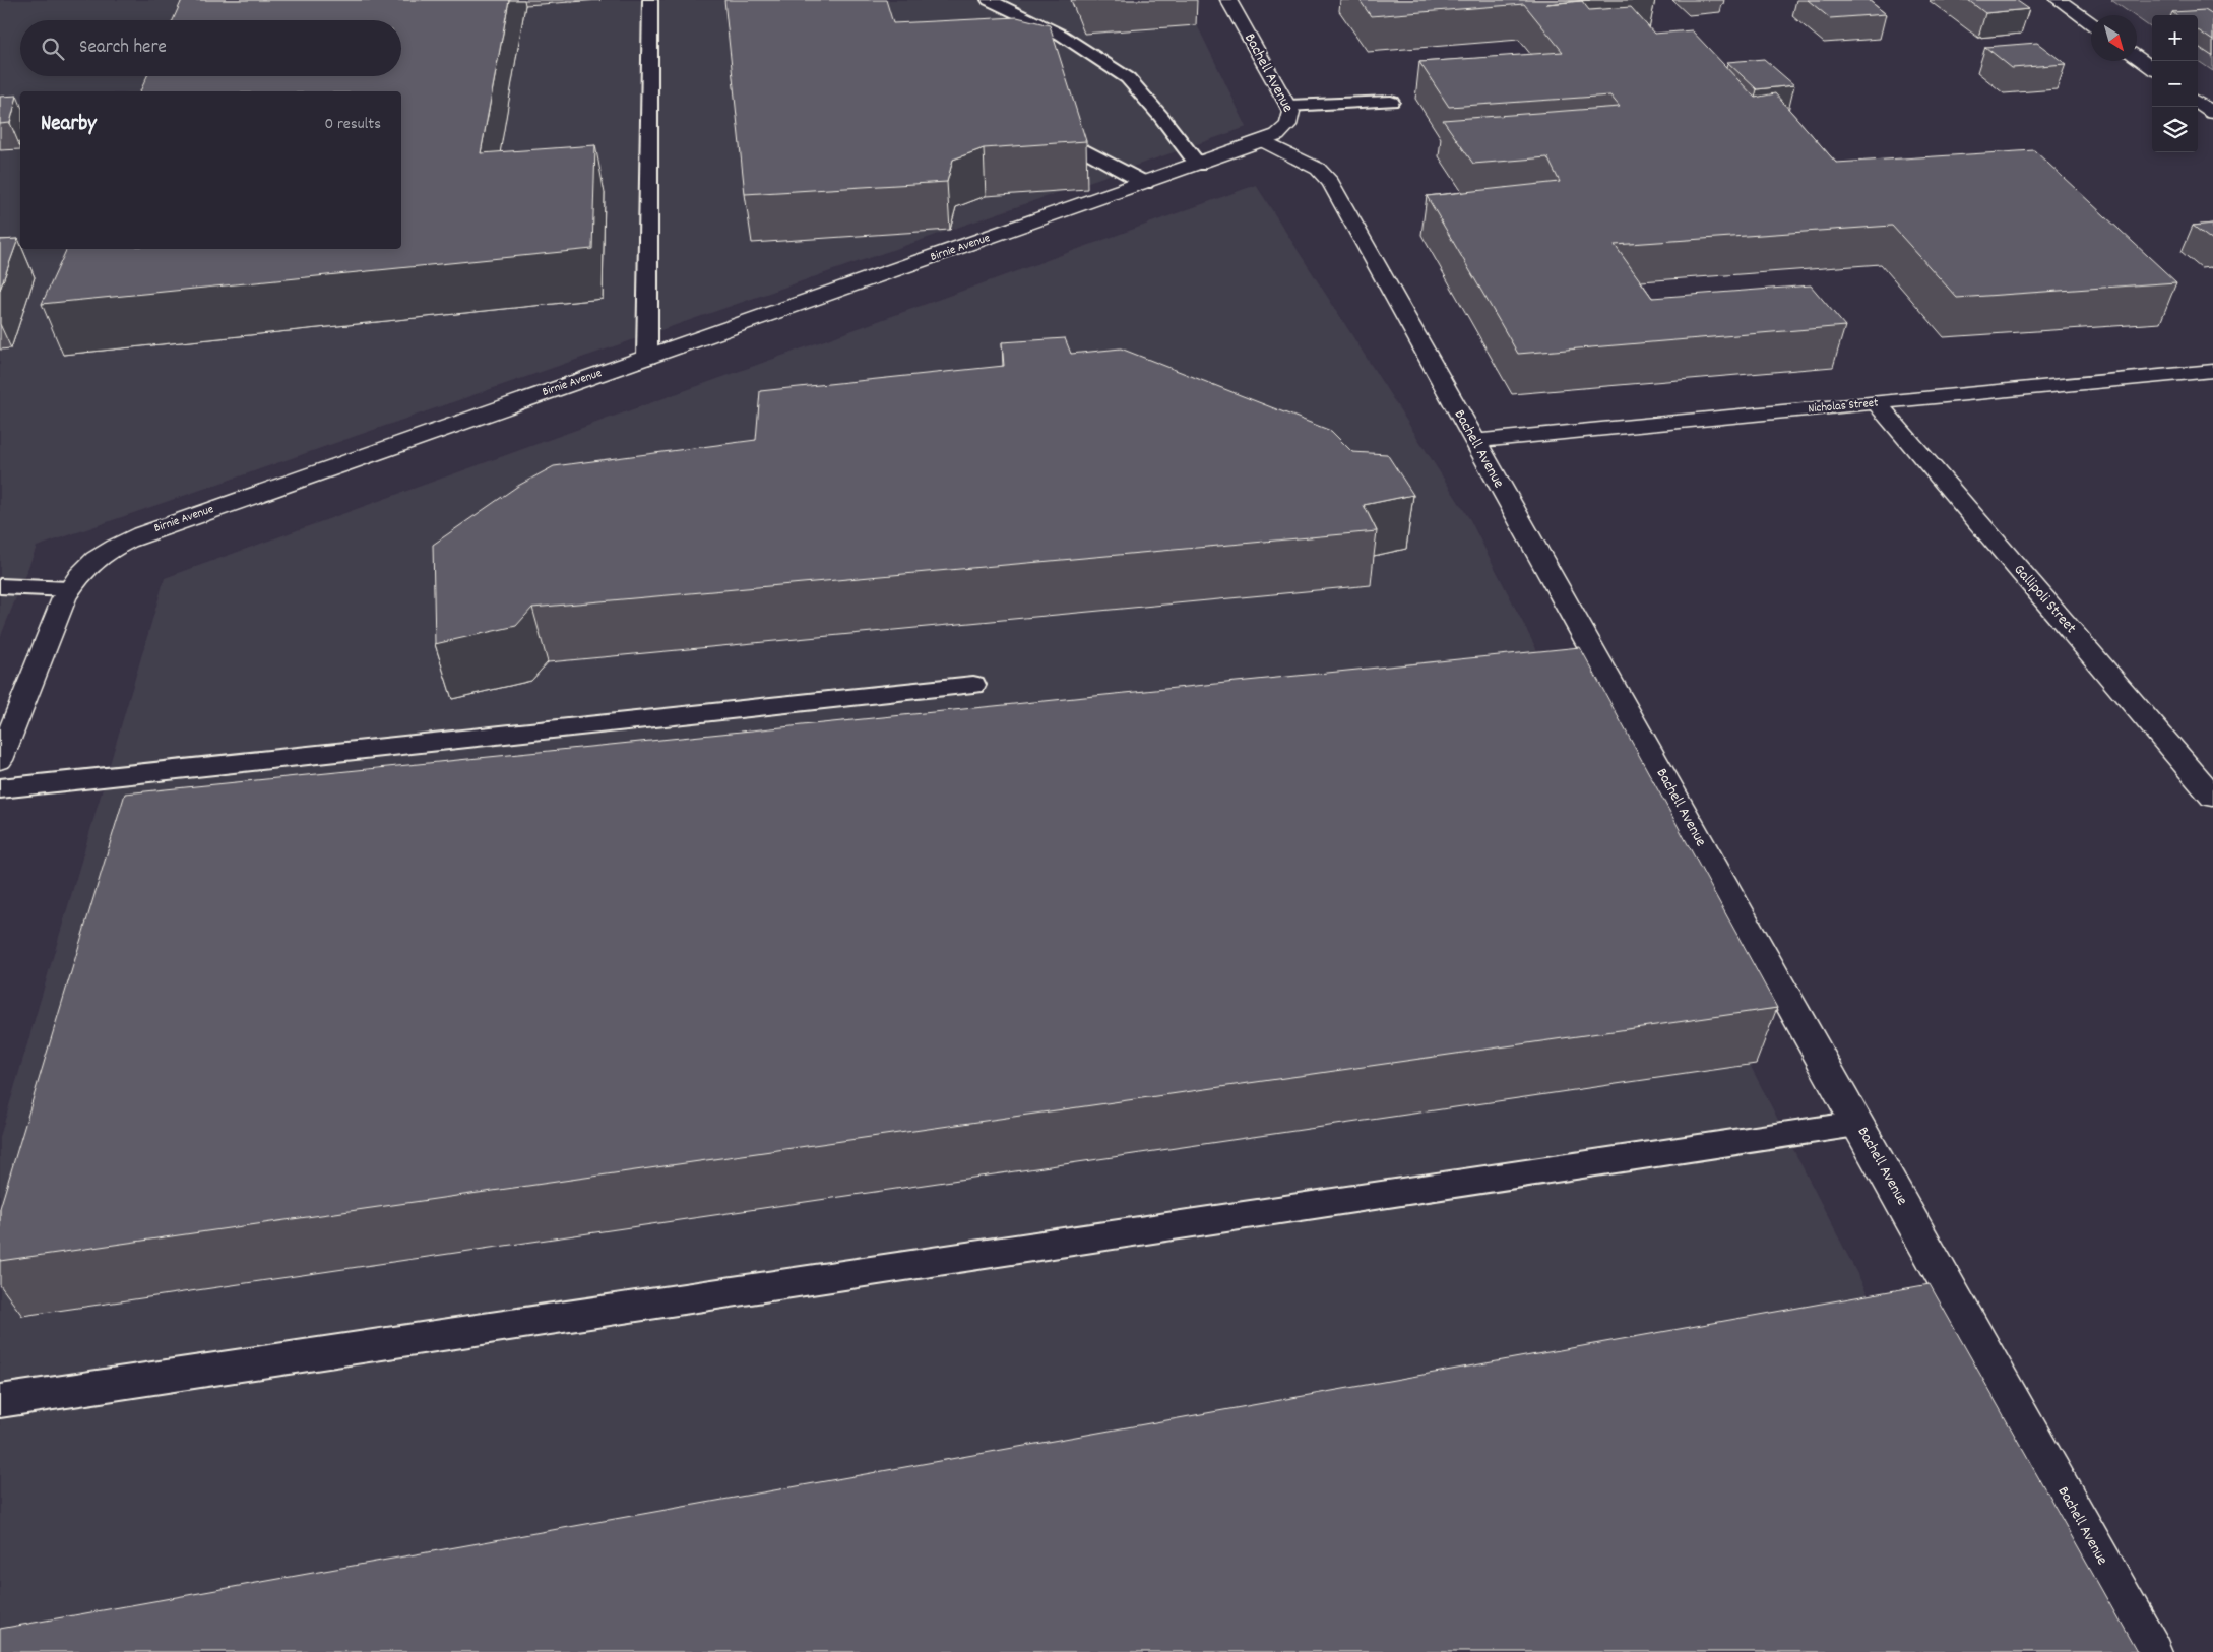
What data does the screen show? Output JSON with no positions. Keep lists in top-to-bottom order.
{
  "streets": {
    "street": [
      "Bachell Avenue",
      "Birnie Avenue",
      "Nicholas Street",
      "Gallipoli Street"
    ]
  },
  "crossings": [
    ["Bachell Avenue", "Birnie Avenue"],
    ["Bachell Avenue", "Nicholas Street"],
    ["Nicholas Street", "Gallipoli Street"]
  ],
  "north": "bottom right",
  "page": {
    "map_buttons": ["+", "−"],
    "search": "Search here",
    "heading": ["Nearby", "0 results"]
  }
}
